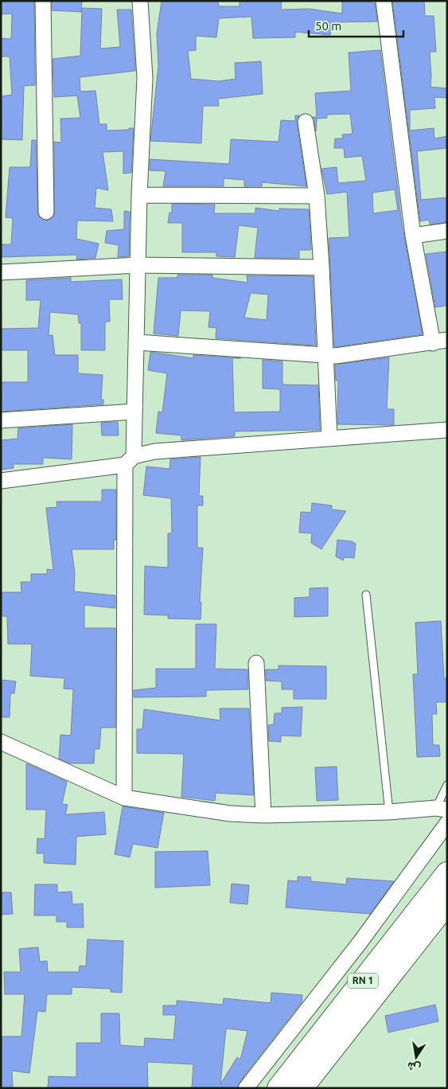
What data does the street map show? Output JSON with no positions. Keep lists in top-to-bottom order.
{
  "streets": {
    "highway": ["RN 1"]
  },
  "scale_bar": "50 m",
  "north": "bottom"
}
